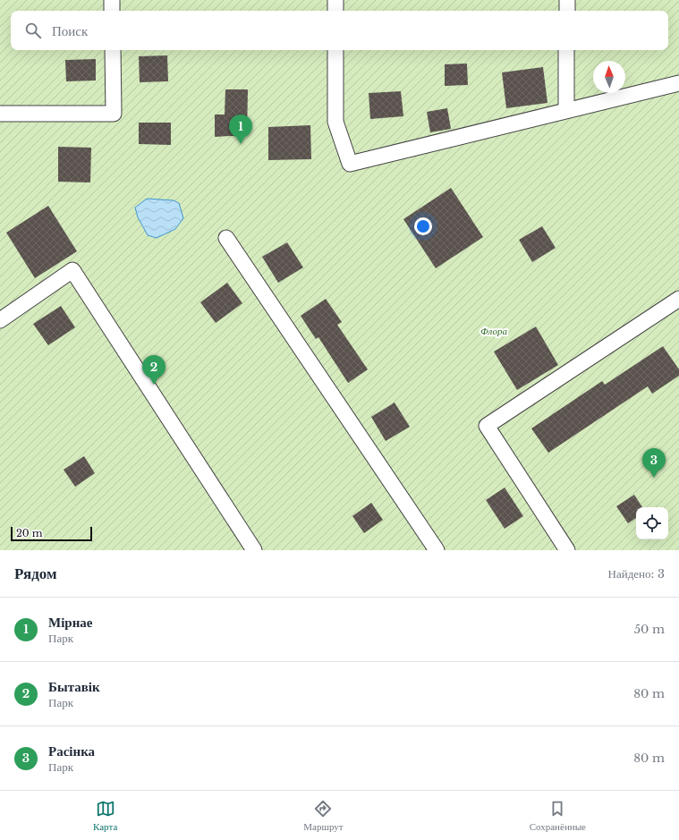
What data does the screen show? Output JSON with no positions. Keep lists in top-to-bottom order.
{
  "parks": ["Флора"],
  "scale_bar": "20 m",
  "north": "top",
  "page": {
    "search": "Поиск",
    "pins": ["1", "2", "3"],
    "scale": "20 m",
    "heading": ["Рядом", "Найдено: 3"],
    "list": [
      {
        "mark": "1",
        "name": "Мірнае",
        "note": "Парк",
        "value": "50 m"
      },
      {
        "mark": "2",
        "name": "Бытавік",
        "note": "Парк",
        "value": "80 m"
      },
      {
        "mark": "3",
        "name": "Расінка",
        "note": "Парк",
        "value": "80 m"
      }
    ],
    "nav": ["Карта", "Маршрут", "Сохранённые"]
  }
}
